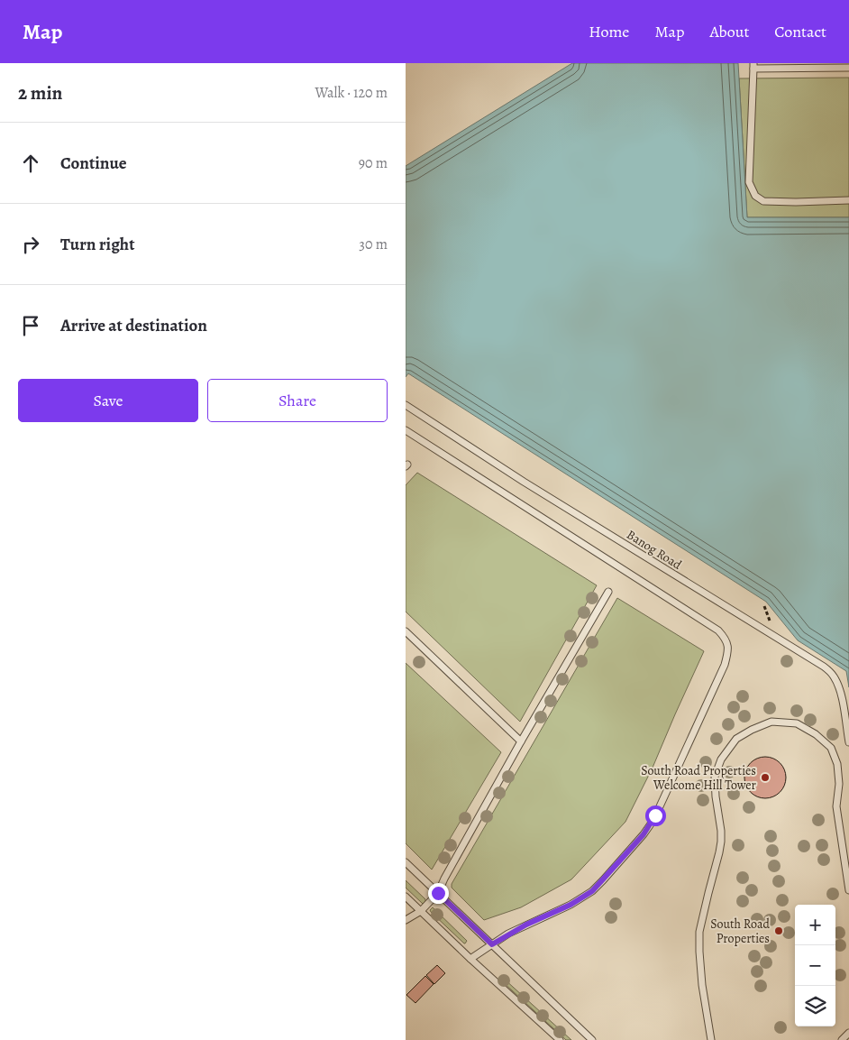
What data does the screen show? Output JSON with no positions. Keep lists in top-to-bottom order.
{
  "streets": {
    "lane": ["Banog Road"]
  },
  "places": ["South Road Properties Welcome Hill Tower", "South Road Properties"],
  "page": {
    "header": "Map",
    "nav": [
      "Home",
      "Map",
      "About",
      "Contact"
    ],
    "heading": ["2 min", "Walk · 120 m"],
    "list": [
      ["Continue", "90 m"],
      ["Turn right", "30 m"],
      "Arrive at destination"
    ],
    "buttons": ["Save", "Share"],
    "map_buttons": ["+", "−"]
  }
}
